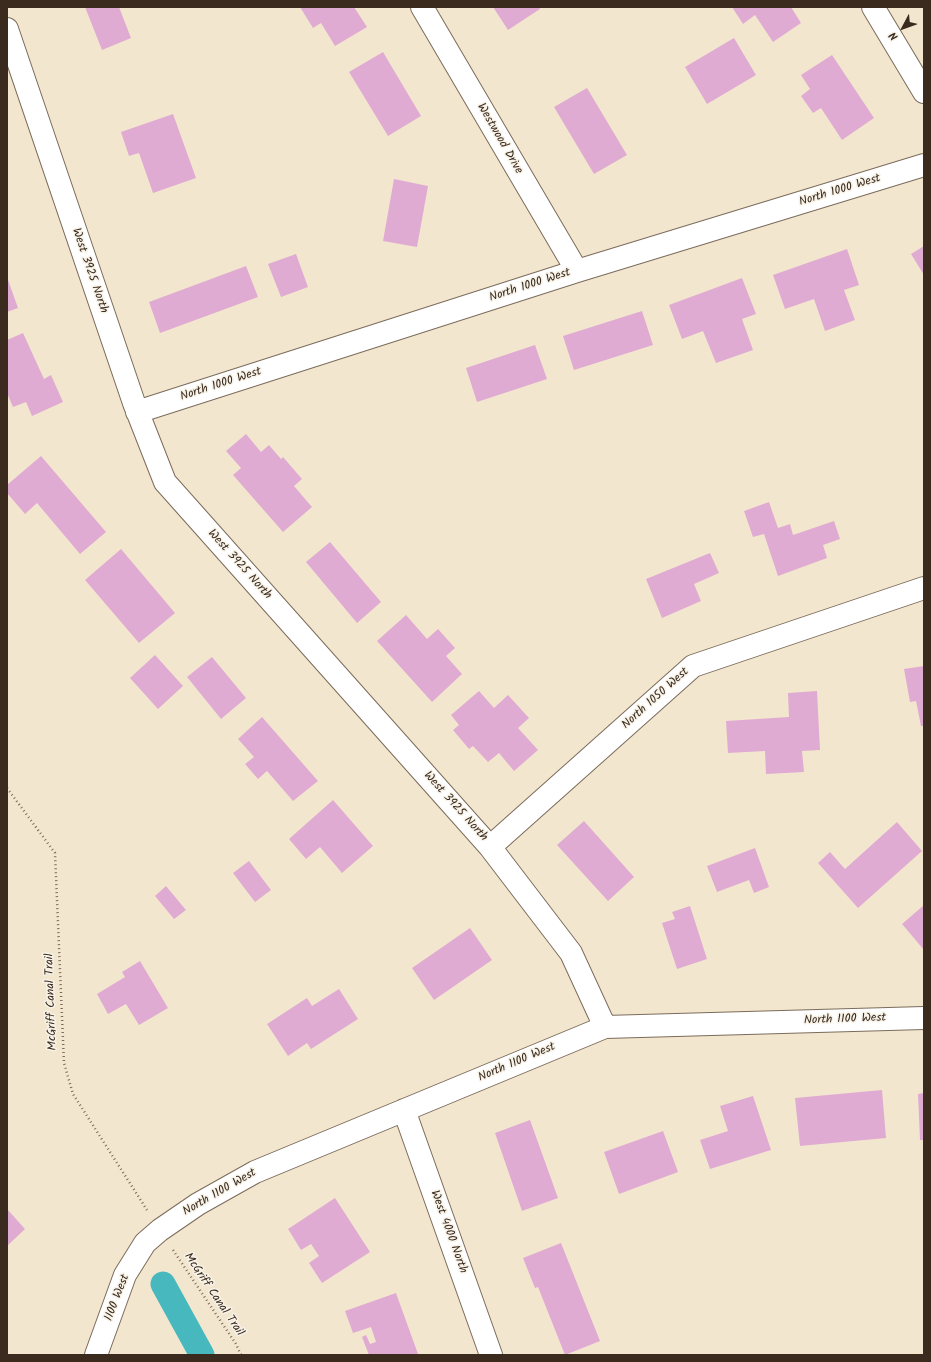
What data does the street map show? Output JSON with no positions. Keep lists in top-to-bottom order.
{
  "streets": {
    "street": [
      "Westwood Drive",
      "North 1000 West",
      "West 3925 North",
      "North 1050 West",
      "North 1100 West",
      "West 4000 North",
      "1100 West"
    ],
    "path": ["McGriff Canal Trail"]
  },
  "crossings": [
    ["Westwood Drive", "North 1000 West"],
    ["North 1000 West", "West 3925 North"],
    ["West 3925 North", "North 1050 West"],
    ["West 3925 North", "North 1100 West"],
    ["North 1100 West", "West 4000 North"],
    ["North 1100 West", "1100 West"]
  ],
  "north": "bottom left"
}
